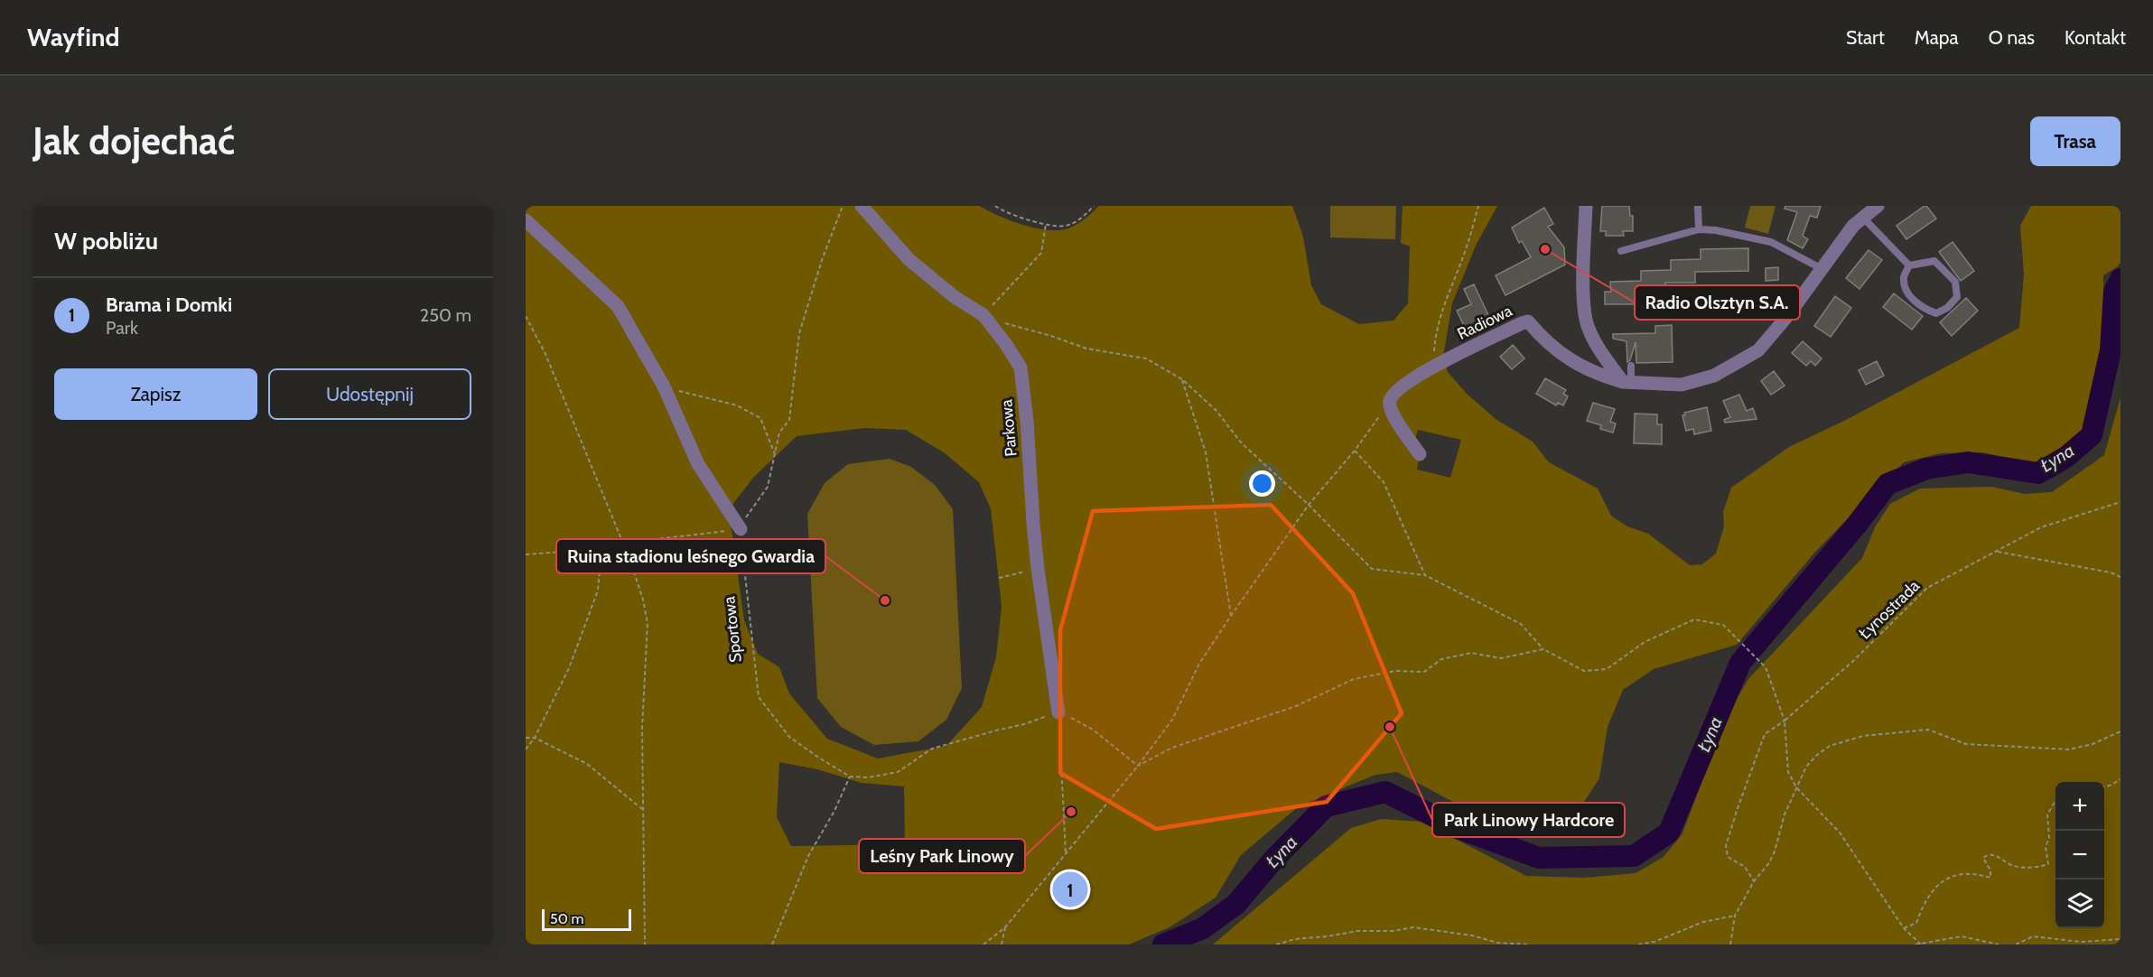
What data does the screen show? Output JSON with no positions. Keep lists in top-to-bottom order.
{
  "streets": {
    "street": ["Radiowa", "Parkowa"],
    "path": ["Łynostrada", "Sportowa"]
  },
  "water": ["Łyna"],
  "places": [
    "Radio Olsztyn S.A.",
    "Ruina stadionu leśnego Gwardia",
    "Park Linowy Hardcore",
    "Leśny Park Linowy"
  ],
  "scale_bar": "50 m",
  "page": {
    "header": "Wayfind",
    "nav": [
      "Start",
      "Mapa",
      "O nas",
      "Kontakt"
    ],
    "buttons": [
      "Trasa",
      ["Zapisz", "Udostępnij"]
    ],
    "title": "Jak dojechać",
    "heading": "W pobliżu",
    "list": [
      {
        "mark": "1",
        "name": "Brama i Domki",
        "note": "Park",
        "value": "250 m"
      }
    ],
    "map_buttons": ["+", "−"],
    "pins": "1",
    "scale": "50 m"
  }
}
